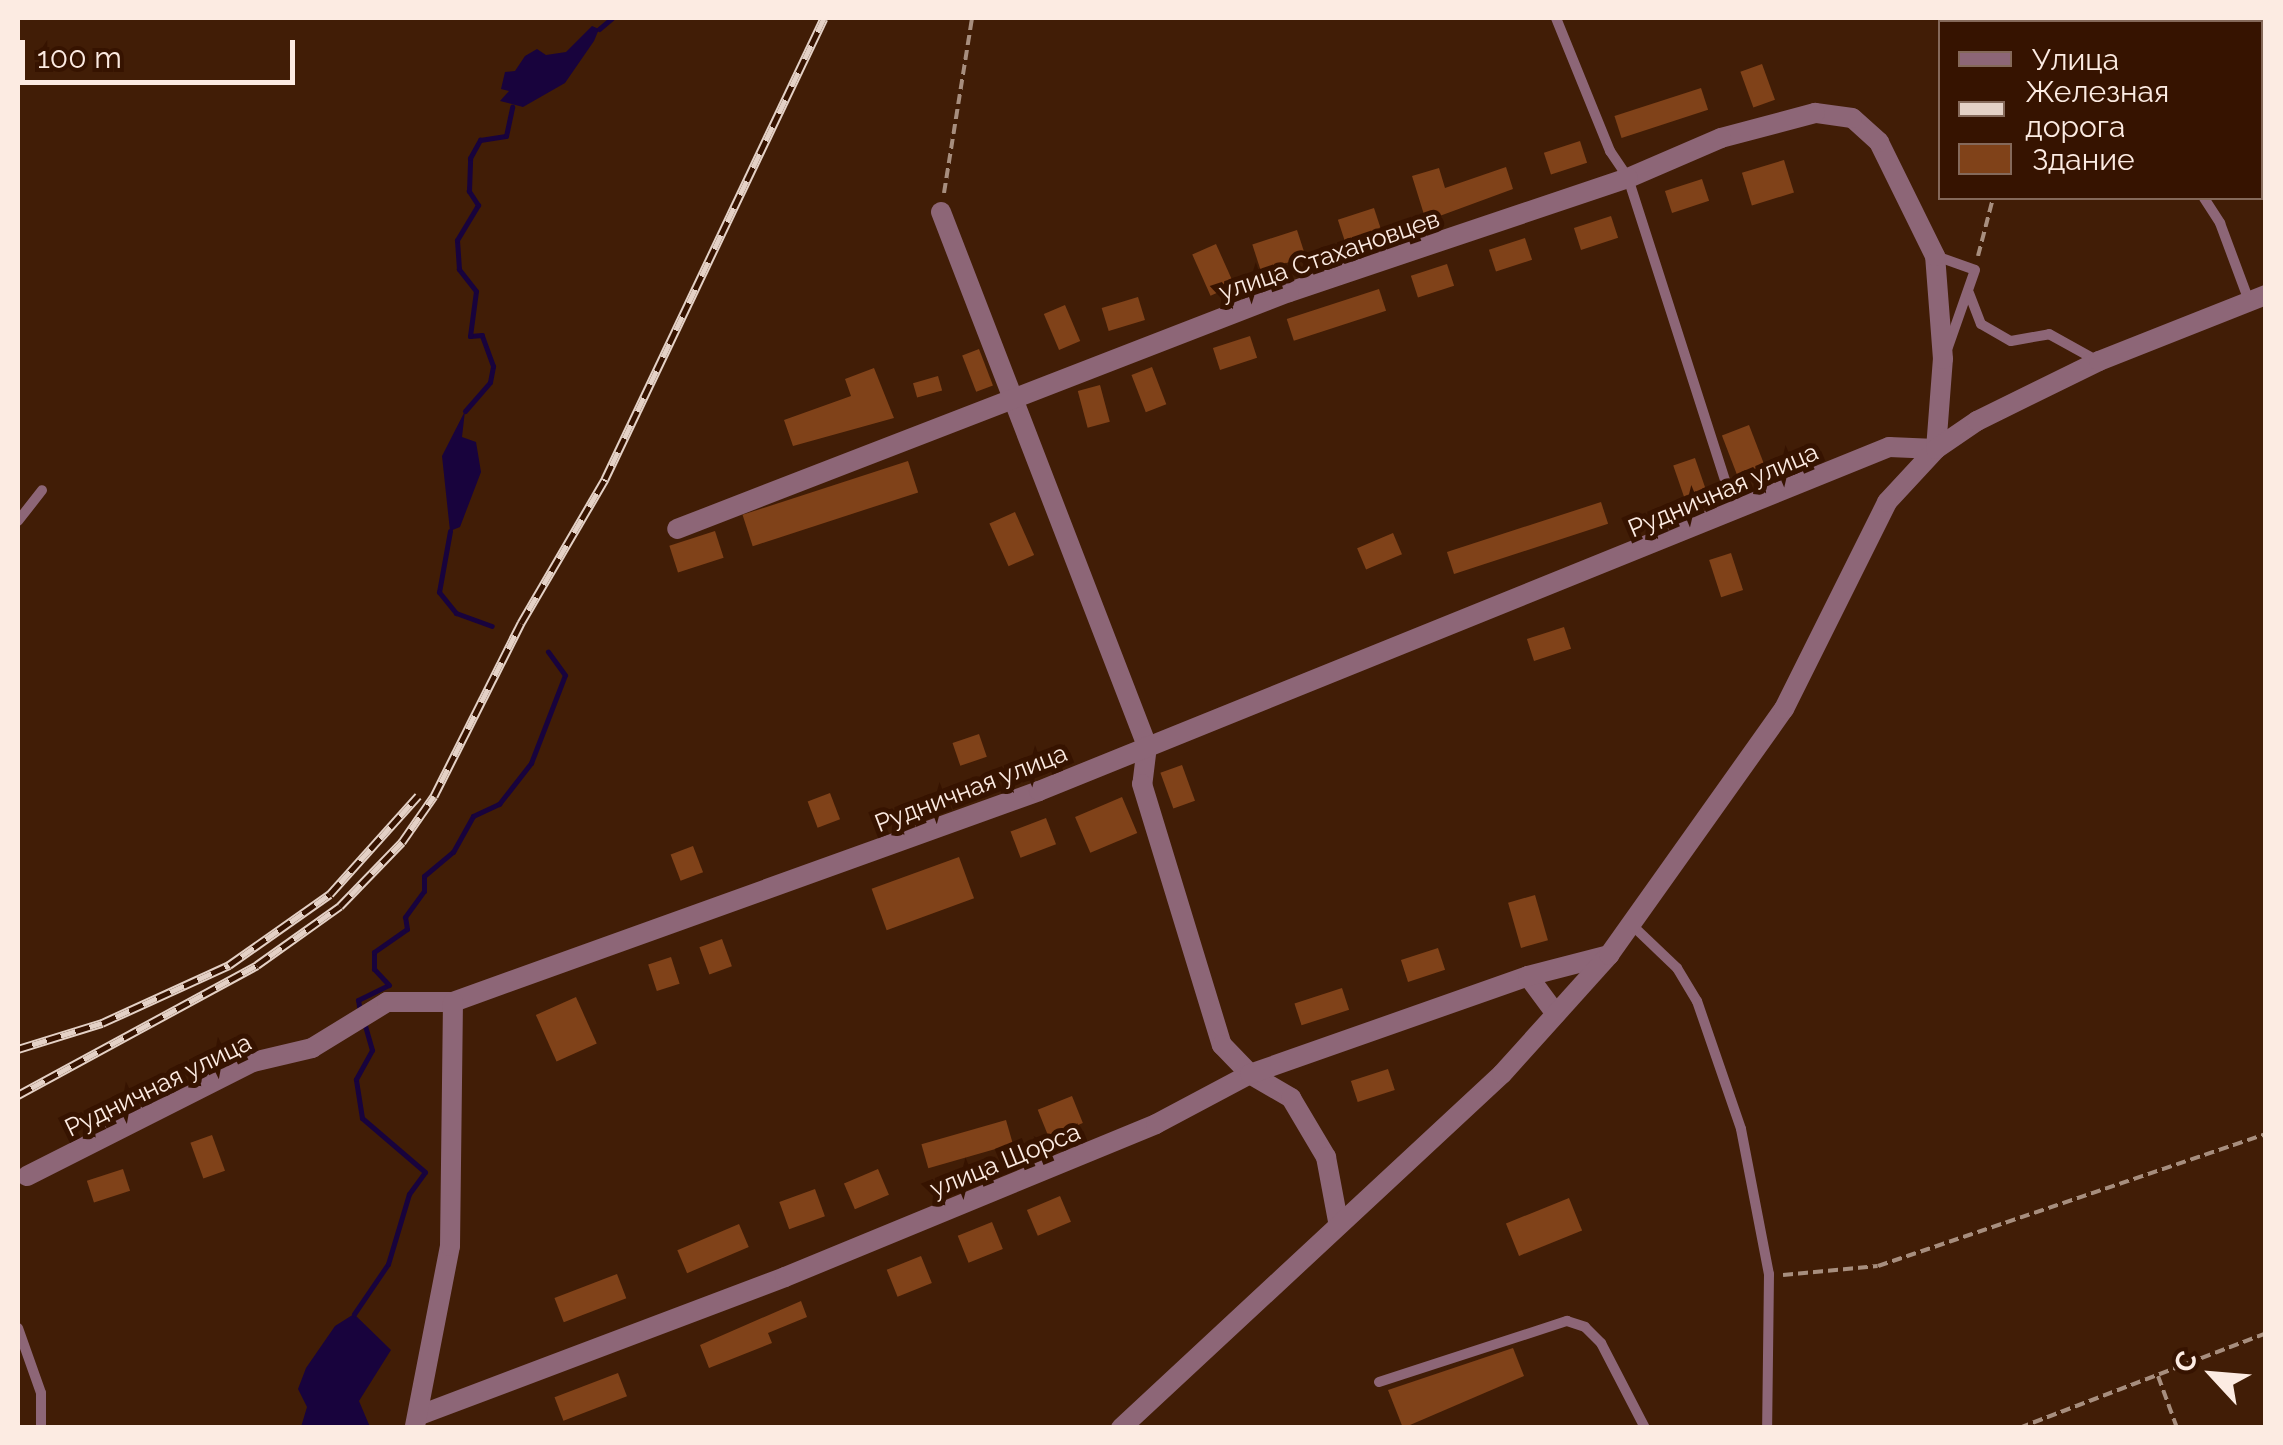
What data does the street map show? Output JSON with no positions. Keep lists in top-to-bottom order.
{
  "streets": {
    "street": ["улица Стахановцев", "Рудничная улица", "улица Щорса"]
  },
  "legend": ["Улица", "Железная дорога", "Здание"],
  "scale_bar": "100 m",
  "north": "top left"
}
